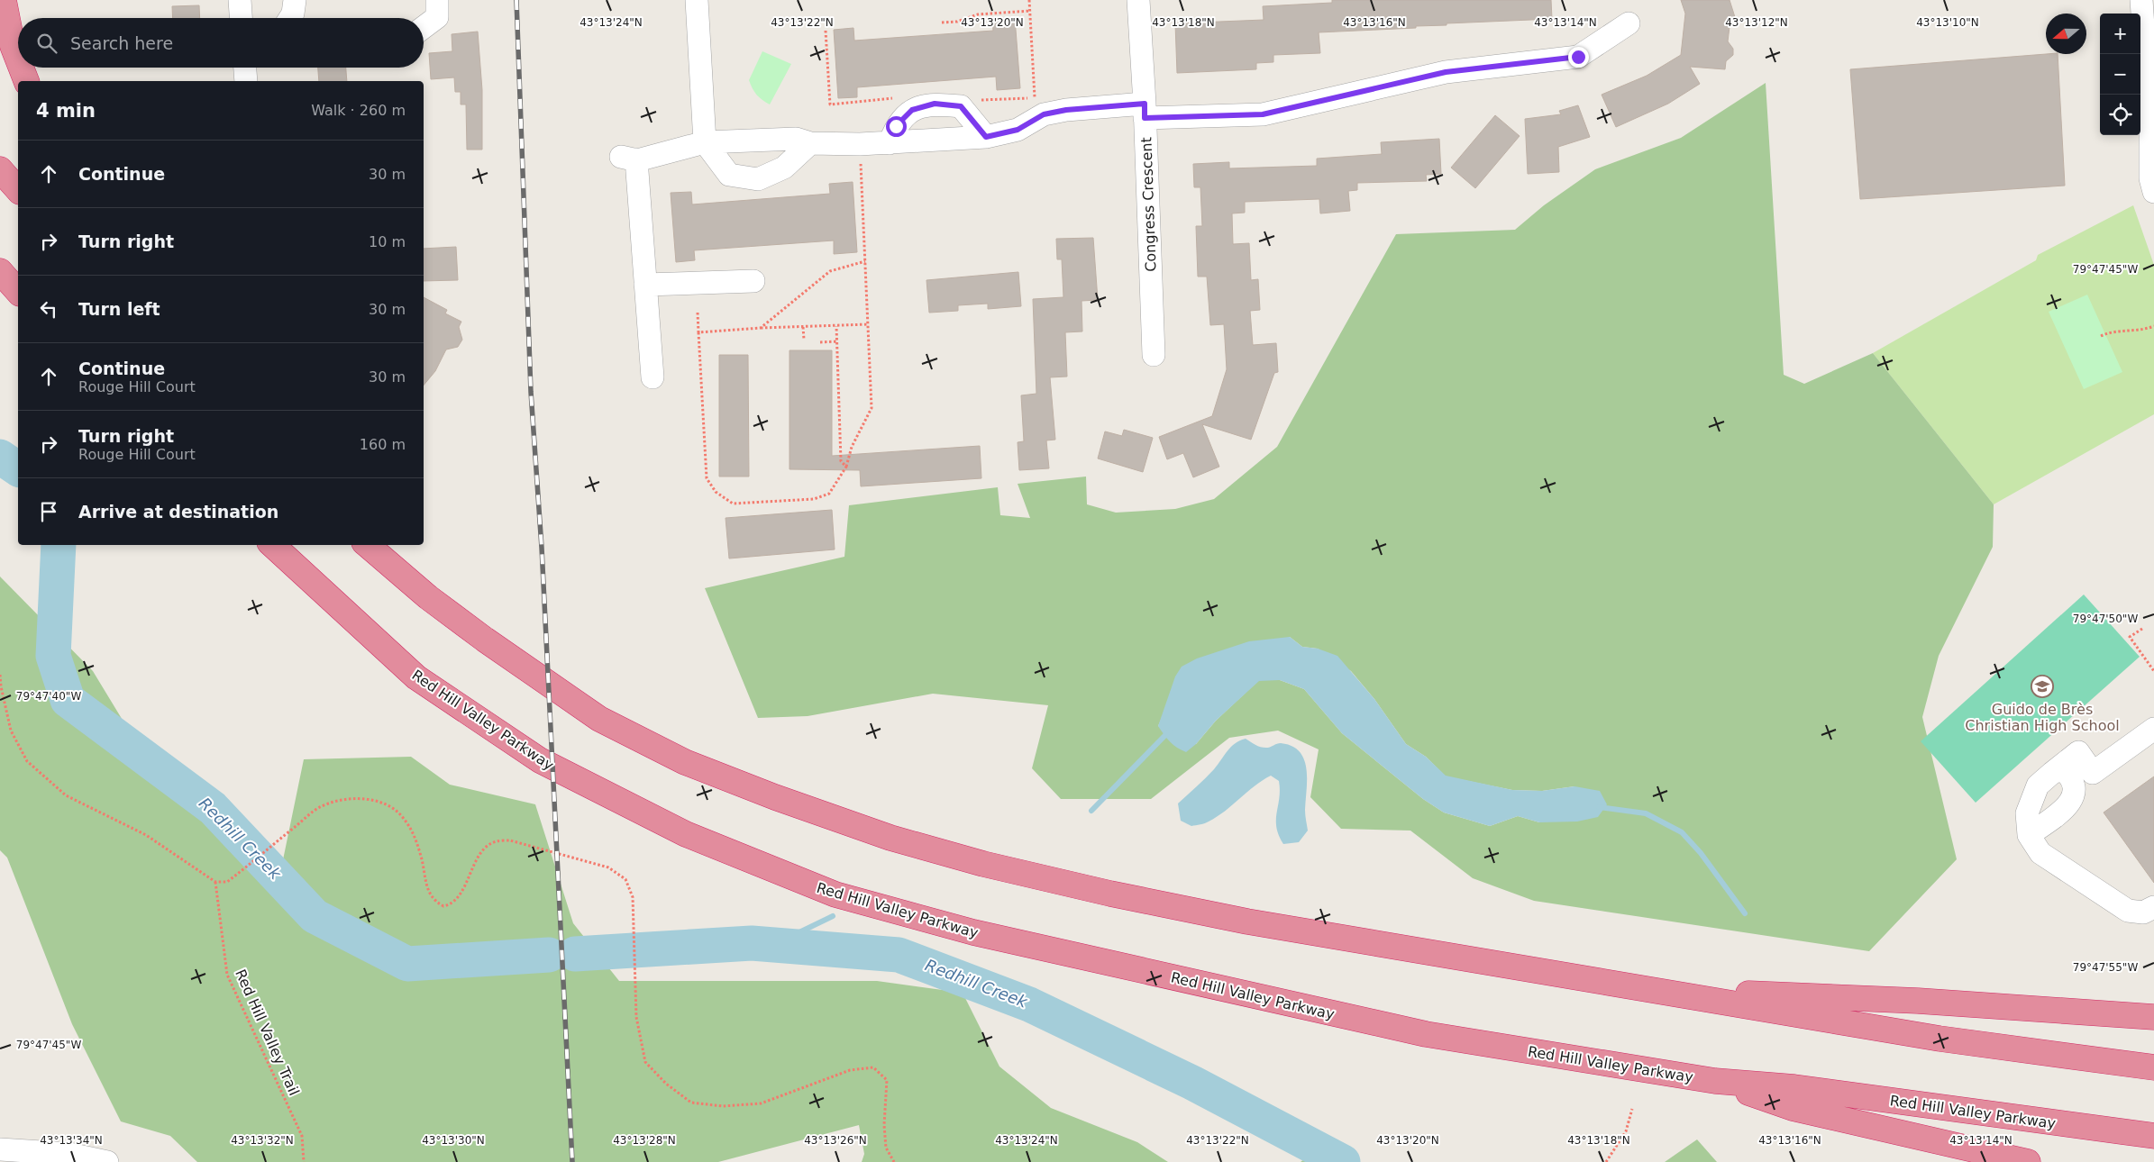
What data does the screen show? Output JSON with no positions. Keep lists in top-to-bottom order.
{
  "streets": {
    "highway": ["Red Hill Valley Parkway"],
    "street": ["Congress Crescent"],
    "path": ["Red Hill Valley Trail"]
  },
  "water": ["Redhill Creek"],
  "places": {
    "school or university": ["Guido de Brès Christian High School"]
  },
  "north": "left",
  "page": {
    "map_buttons": ["+", "−"],
    "search": "Search here",
    "heading": ["4 min", "Walk · 260 m"],
    "list": [
      ["Continue", "30 m"],
      ["Turn right", "10 m"],
      ["Turn left", "30 m"],
      ["Continue", "Rouge Hill Court", "30 m"],
      ["Turn right", "Rouge Hill Court", "160 m"],
      "Arrive at destination"
    ]
  },
  "coordinates": [
    "43°13'24\"N",
    "43°13'22\"N",
    "43°13'20\"N",
    "43°13'18\"N",
    "43°13'16\"N",
    "43°13'14\"N",
    "43°13'12\"N",
    "43°13'10\"N",
    "79°47'45\"W",
    "79°47'50\"W",
    "79°47'40\"W",
    "79°47'55\"W",
    "43°13'34\"N",
    "43°13'32\"N",
    "43°13'30\"N",
    "43°13'28\"N",
    "43°13'26\"N"
  ]
}
